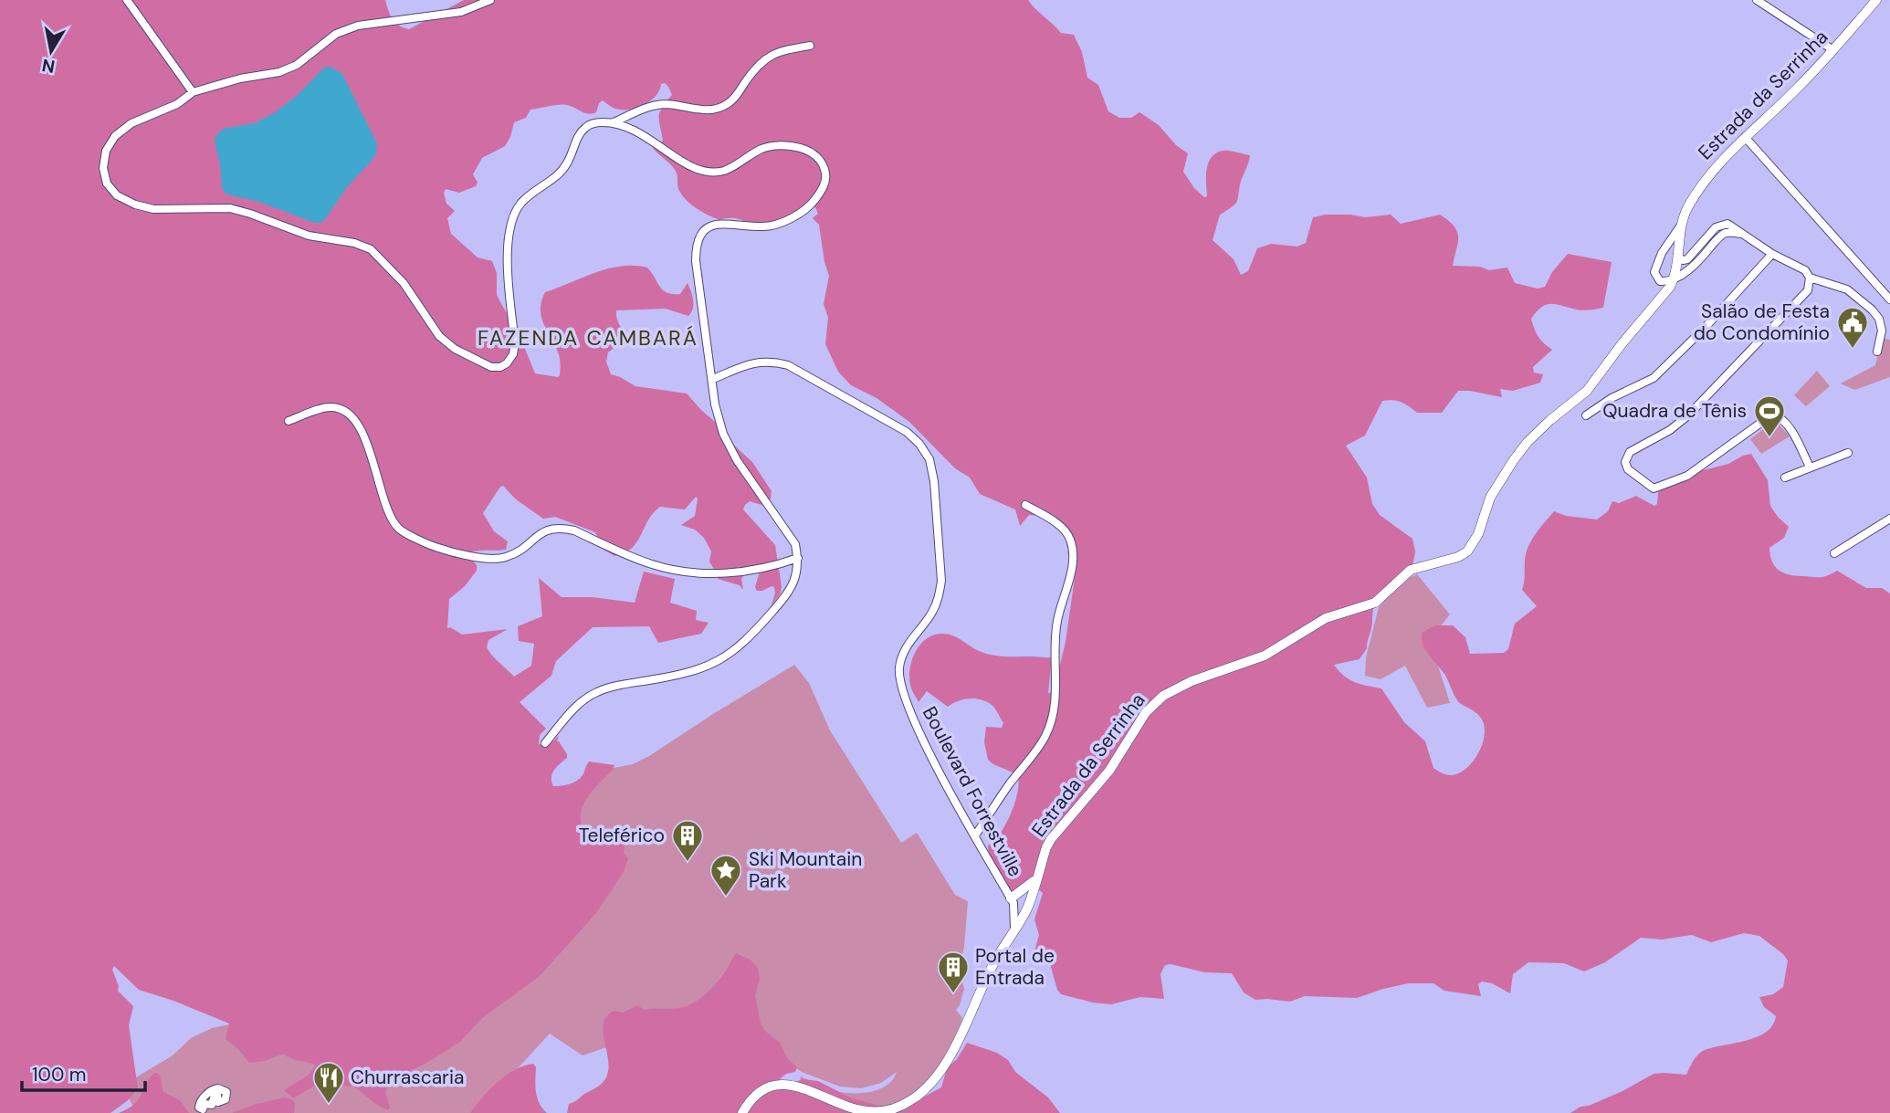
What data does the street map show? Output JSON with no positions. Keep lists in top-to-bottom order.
{
  "streets": {
    "street": ["Estrada da Serrinha", "Boulevard Forrestville"]
  },
  "districts": ["FAZENDA CAMBARÁ"],
  "places": {
    "public building": ["Salão de Festa do Condomínio"],
    "sports": ["Quadra de Tênis"],
    "building": ["Teleférico", "Portal de Entrada"],
    "place": ["Ski Mountain Park"],
    "restaurant": ["Churrascaria"]
  },
  "scale_bar": "100 m",
  "north": "bottom"
}
